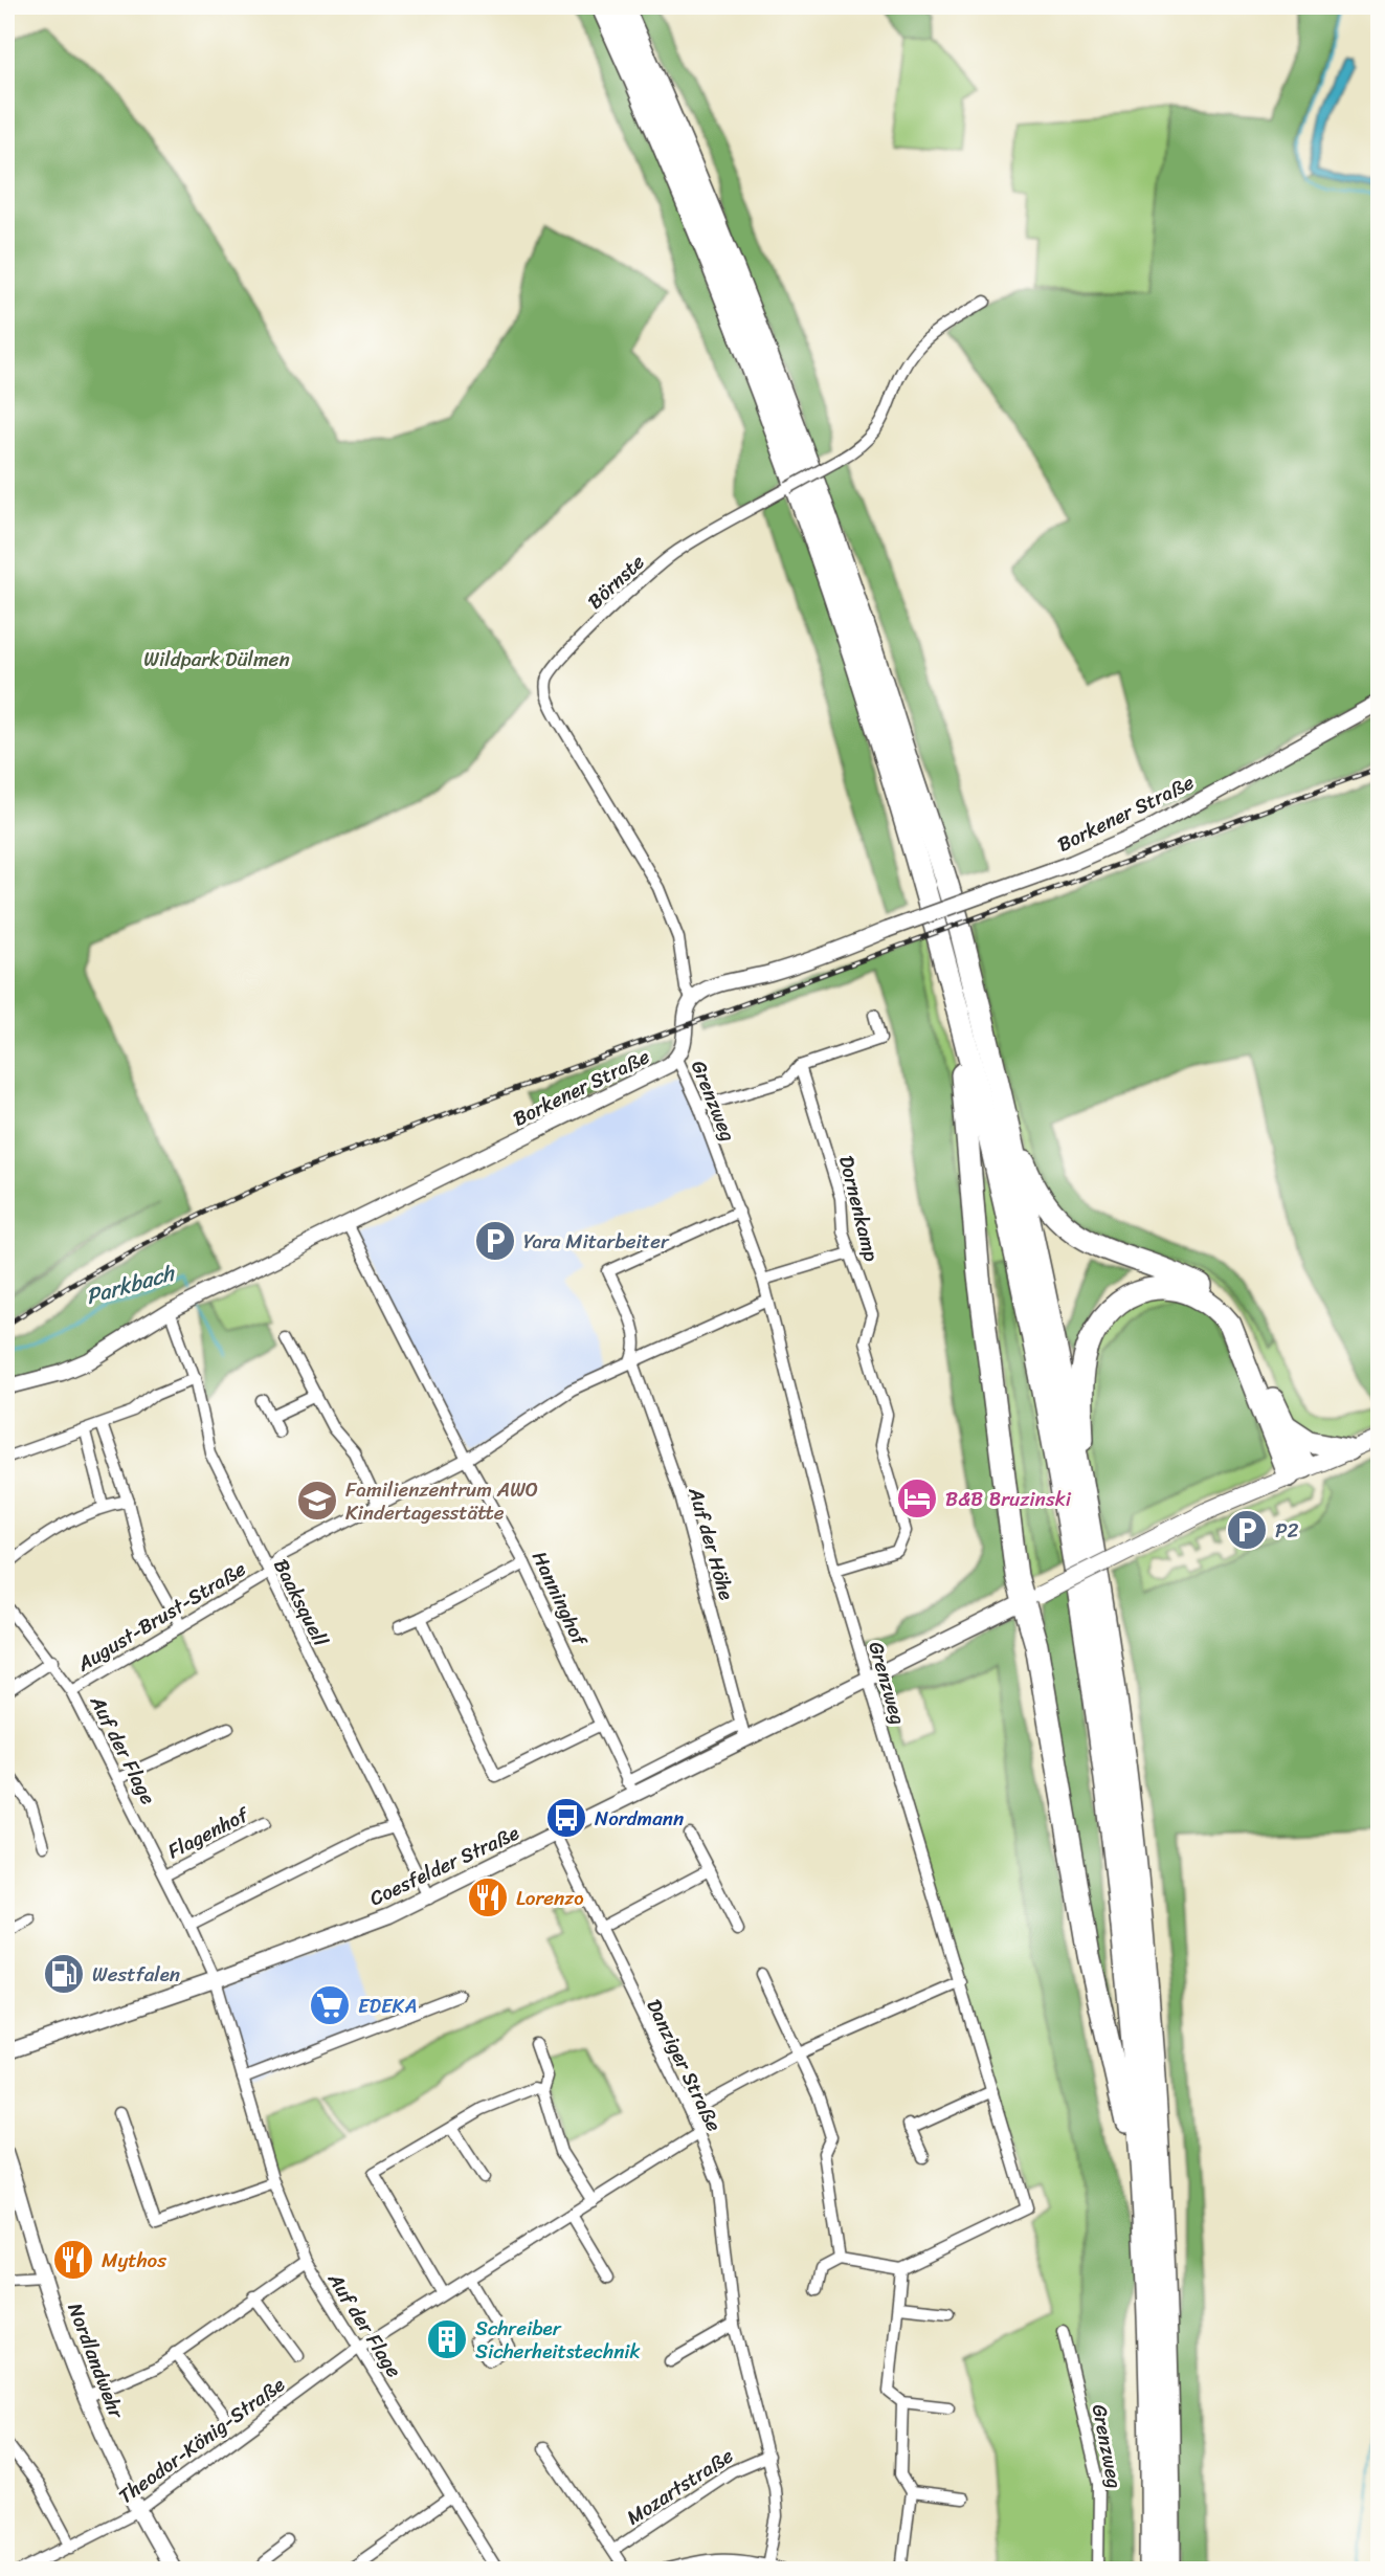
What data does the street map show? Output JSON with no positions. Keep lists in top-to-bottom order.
{
  "streets": {
    "street": [
      "Börnste",
      "Borkener Straße",
      "Grenzweg",
      "Dornenkamp",
      "Auf der Höhe",
      "Hanninghof",
      "Baaksquell",
      "August-Brust-Straße",
      "Auf der Flage",
      "Flagenhof",
      "Coesfelder Straße",
      "Danziger Straße",
      "Nordlandwehr",
      "Theodor-König-Straße",
      "Mozartstraße"
    ]
  },
  "crossings": [
    ["Börnste", "Borkener Straße"],
    ["Borkener Straße", "Grenzweg"],
    ["Borkener Straße", "Hanninghof"],
    ["Borkener Straße", "Baaksquell"],
    ["Grenzweg", "Dornenkamp"],
    ["Grenzweg", "August-Brust-Straße"],
    ["Grenzweg", "Coesfelder Straße"],
    ["Auf der Höhe", "August-Brust-Straße"],
    ["Auf der Höhe", "Coesfelder Straße"],
    ["Hanninghof", "August-Brust-Straße"],
    ["Hanninghof", "Coesfelder Straße"],
    ["Baaksquell", "August-Brust-Straße"],
    ["Baaksquell", "Coesfelder Straße"],
    ["August-Brust-Straße", "Auf der Flage"],
    ["Auf der Flage", "Flagenhof"],
    ["Auf der Flage", "Coesfelder Straße"],
    ["Auf der Flage", "Theodor-König-Straße"],
    ["Coesfelder Straße", "Danziger Straße"],
    ["Danziger Straße", "Theodor-König-Straße"],
    ["Danziger Straße", "Mozartstraße"],
    ["Nordlandwehr", "Theodor-König-Straße"]
  ],
  "water": ["Parkbach"],
  "parks": ["Wildpark Dülmen"],
  "places": {
    "parking": ["Yara Mitarbeiter", "P2"],
    "hotel": ["B&B Bruzinski"],
    "school or university": ["Familienzentrum AWO Kindertagesstätte"],
    "bus stop": ["Nordmann"],
    "restaurant": ["Lorenzo", "Mythos"],
    "fuel station": ["Westfalen"],
    "supermarket": ["EDEKA"],
    "building": ["Schreiber Sicherheitstechnik"]
  }
}
